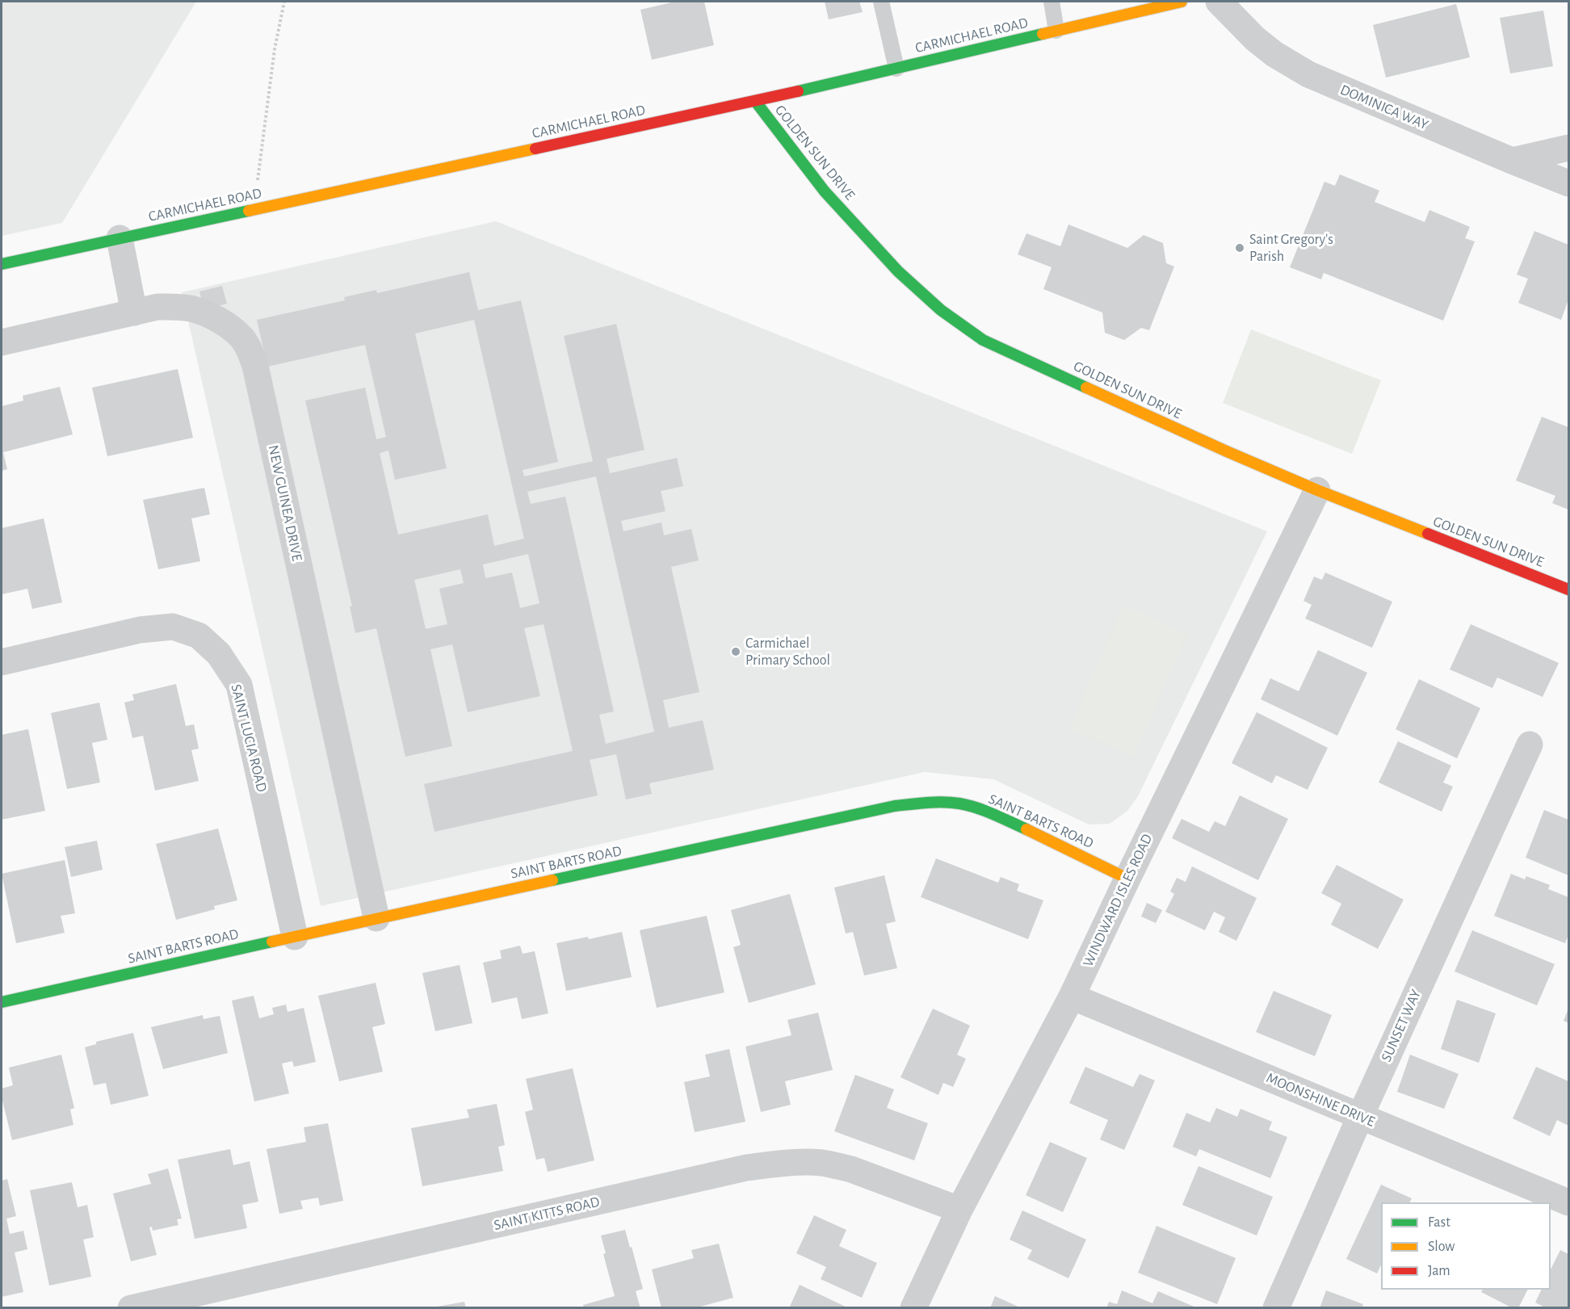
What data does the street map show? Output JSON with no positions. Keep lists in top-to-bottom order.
{
  "streets": {
    "street": [
      "CARMICHAEL ROAD",
      "DOMINICA WAY",
      "GOLDEN SUN DRIVE",
      "NEW GUINEA DRIVE",
      "SAINT LUCIA ROAD",
      "SAINT BARTS ROAD",
      "WINDWARD ISLES ROAD",
      "SUNSET WAY",
      "MOONSHINE DRIVE",
      "SAINT KITTS ROAD"
    ]
  },
  "crossings": [
    ["CARMICHAEL ROAD", "GOLDEN SUN DRIVE"],
    ["GOLDEN SUN DRIVE", "WINDWARD ISLES ROAD"],
    ["NEW GUINEA DRIVE", "SAINT BARTS ROAD"],
    ["SAINT LUCIA ROAD", "SAINT BARTS ROAD"],
    ["SAINT BARTS ROAD", "WINDWARD ISLES ROAD"],
    ["WINDWARD ISLES ROAD", "MOONSHINE DRIVE"],
    ["WINDWARD ISLES ROAD", "SAINT KITTS ROAD"],
    ["SUNSET WAY", "MOONSHINE DRIVE"]
  ],
  "places": ["Saint Gregory's Parish", "Carmichael Primary School"],
  "legend": ["Fast", "Slow", "Jam"]
}
